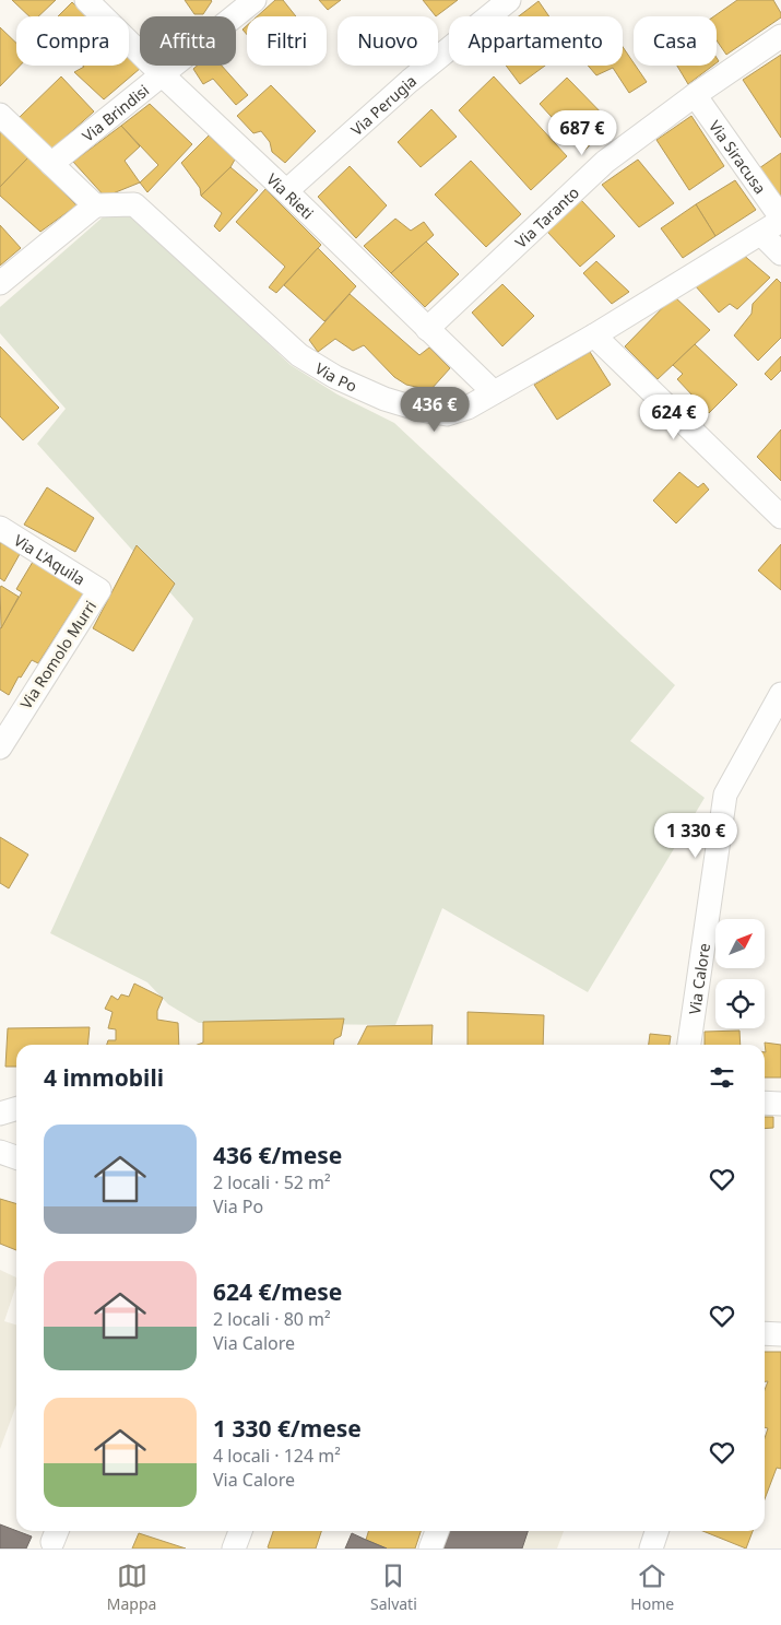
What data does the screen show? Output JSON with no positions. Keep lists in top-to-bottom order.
{
  "streets": {
    "street": [
      "Via Perugia",
      "Via Brindisi",
      "Via Siracusa",
      "Via Rieti",
      "Via Taranto",
      "Via Po",
      "Via L'Aquila",
      "Via Romolo Murri",
      "Via Calore"
    ]
  },
  "crossings": [
    ["Via Perugia", "Via Rieti"],
    ["Via Brindisi", "Via Rieti"],
    ["Via Siracusa", "Via Taranto"],
    ["Via Siracusa", "Via Po"],
    ["Via Rieti", "Via Taranto"],
    ["Via Rieti", "Via Po"],
    ["Via L'Aquila", "Via Romolo Murri"]
  ],
  "north": "top right",
  "page": {
    "chip": [
      "Compra",
      "Affitta",
      "Filtri",
      "Nuovo",
      "Appartamento",
      "Casa"
    ],
    "price": [
      "687 €",
      "436 €",
      "624 €",
      "1 330 €"
    ],
    "heading": "4 immobili",
    "list": [
      {
        "name": "436 €/mese",
        "note": "2 locali · 52 m² · Via Po"
      },
      {
        "name": "624 €/mese",
        "note": "2 locali · 80 m² · Via Calore"
      },
      {
        "name": "1 330 €/mese",
        "note": "4 locali · 124 m² · Via Calore"
      }
    ],
    "tabs": ["Mappa", "Salvati", "Home"]
  }
}
